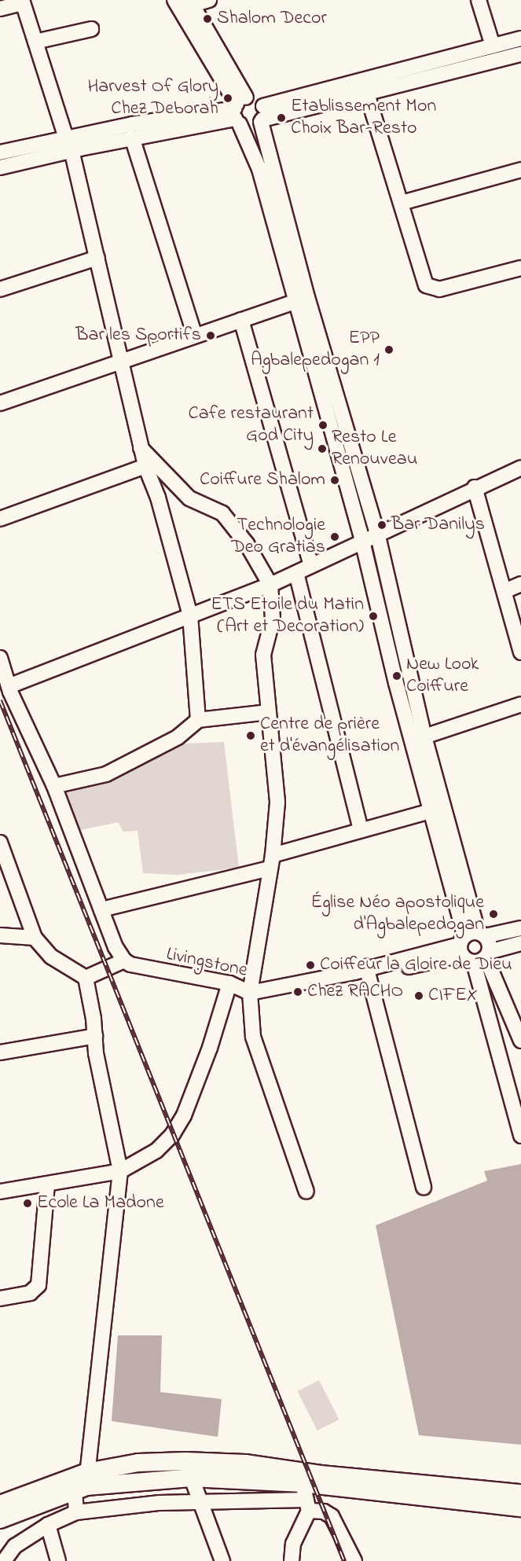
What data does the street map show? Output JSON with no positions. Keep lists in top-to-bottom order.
{
  "streets": {
    "street": ["Livingstone"]
  },
  "places": [
    "Shalom Decor",
    "Harvest Of Glory Chez Deborah",
    "Etablissement Mon Choix Bar-Resto",
    "Bar les Sportifs",
    "EPP Agbalepedogan 1",
    "Cafe restaurant God City",
    "Resto Le Renouveau",
    "Coiffure Shalom",
    "Bar Danilys",
    "Technologie Deo Gratias",
    "ETS Etoile du Matin (Art et Decoration)",
    "New Look Coiffure",
    "Centre de prière et d'évangélisation",
    "Église Néo apostolique d'Agbalepedogan",
    "Coiffeur la Gloire de Dieu",
    "Chez RACHO",
    "CIFEX",
    "Ecole La Madone"
  ]
}
